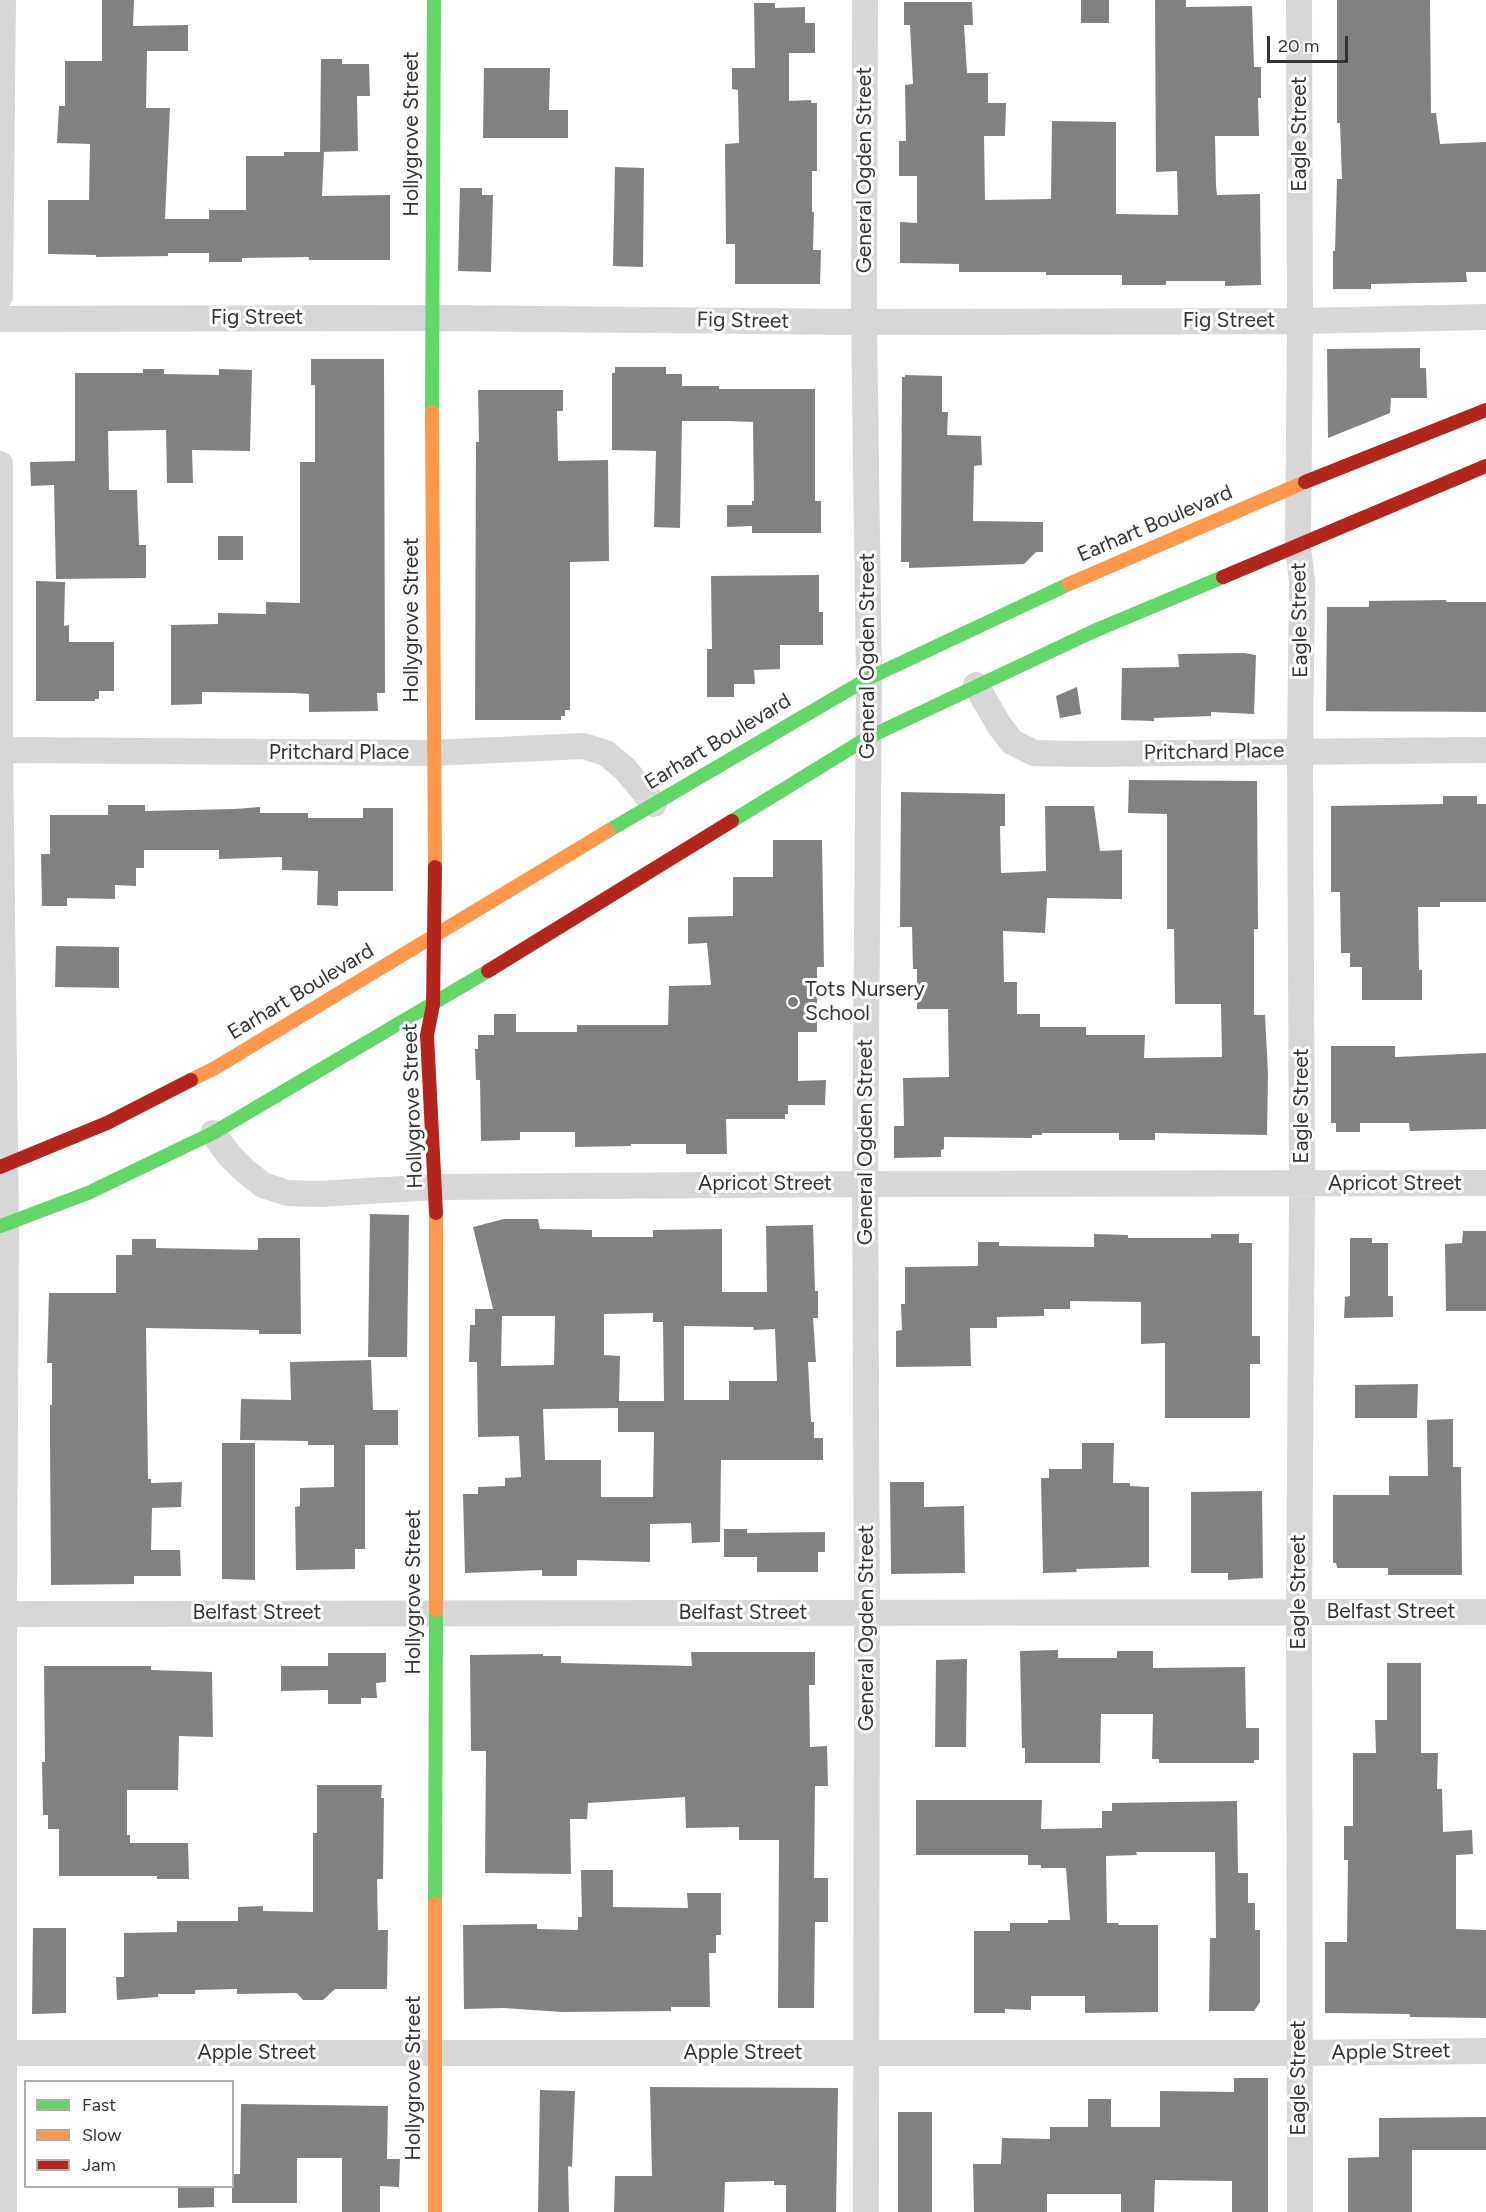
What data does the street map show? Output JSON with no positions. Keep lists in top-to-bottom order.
{
  "streets": {
    "main road": ["Hollygrove Street", "Earhart Boulevard"],
    "street": [
      "Eagle Street",
      "General Ogden Street",
      "Fig Street",
      "Pritchard Place",
      "Apricot Street",
      "Belfast Street",
      "Apple Street"
    ]
  },
  "crossings": [
    ["Hollygrove Street", "Fig Street"],
    ["Hollygrove Street", "Earhart Boulevard"],
    ["Hollygrove Street", "Pritchard Place"],
    ["Hollygrove Street", "Apricot Street"],
    ["Hollygrove Street", "Belfast Street"],
    ["Hollygrove Street", "Apple Street"],
    ["Eagle Street", "Fig Street"],
    ["Eagle Street", "Earhart Boulevard"],
    ["Eagle Street", "Pritchard Place"],
    ["Eagle Street", "Apricot Street"],
    ["Eagle Street", "Belfast Street"],
    ["Eagle Street", "Apple Street"],
    ["General Ogden Street", "Fig Street"],
    ["General Ogden Street", "Earhart Boulevard"],
    ["General Ogden Street", "Apricot Street"],
    ["General Ogden Street", "Belfast Street"],
    ["General Ogden Street", "Apple Street"],
    ["Earhart Boulevard", "Pritchard Place"]
  ],
  "places": ["Tots Nursery School"],
  "legend": ["Fast", "Slow", "Jam"],
  "scale_bar": "20 m"
}
